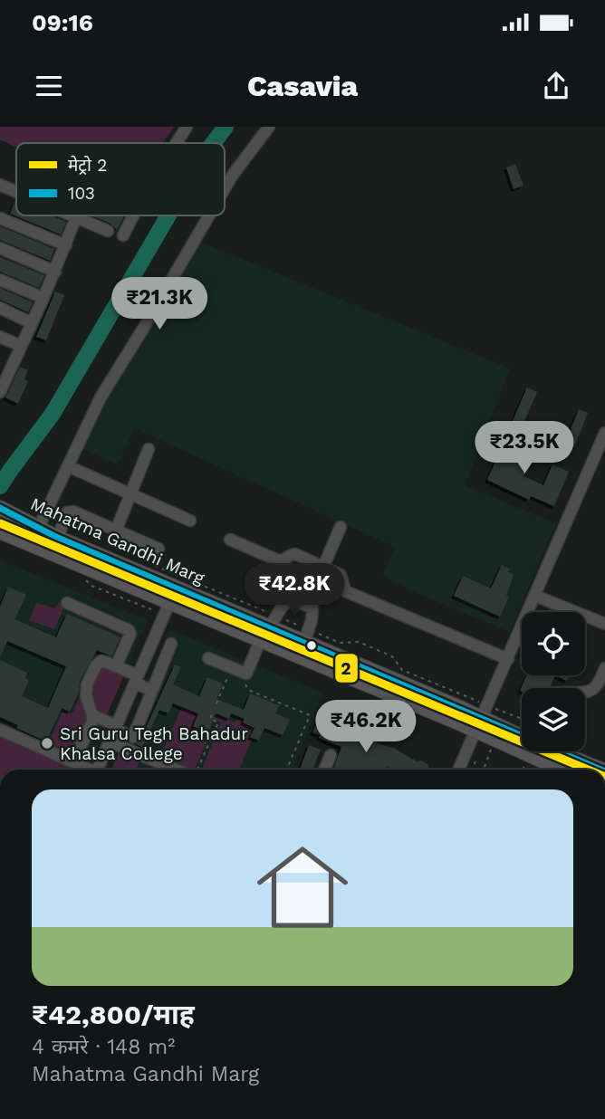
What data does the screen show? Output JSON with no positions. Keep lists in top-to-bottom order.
{
  "streets": {
    "main road": ["Mahatma Gandhi Marg"]
  },
  "places": ["Sri Guru Tegh Bahadur Khalsa College"],
  "lines": ["transit line 103", "metro line 2"],
  "legend": ["मेट्रो 2", "103"],
  "page": {
    "status": "09:16",
    "header": "Casavia",
    "price": [
      "₹21.3K",
      "₹23.5K",
      "₹42.8K",
      "₹46.2K"
    ],
    "list": [
      {
        "name": "₹42,800/माह",
        "note": "4 कमरे · 148 m² · Mahatma Gandhi Marg"
      }
    ]
  }
}
